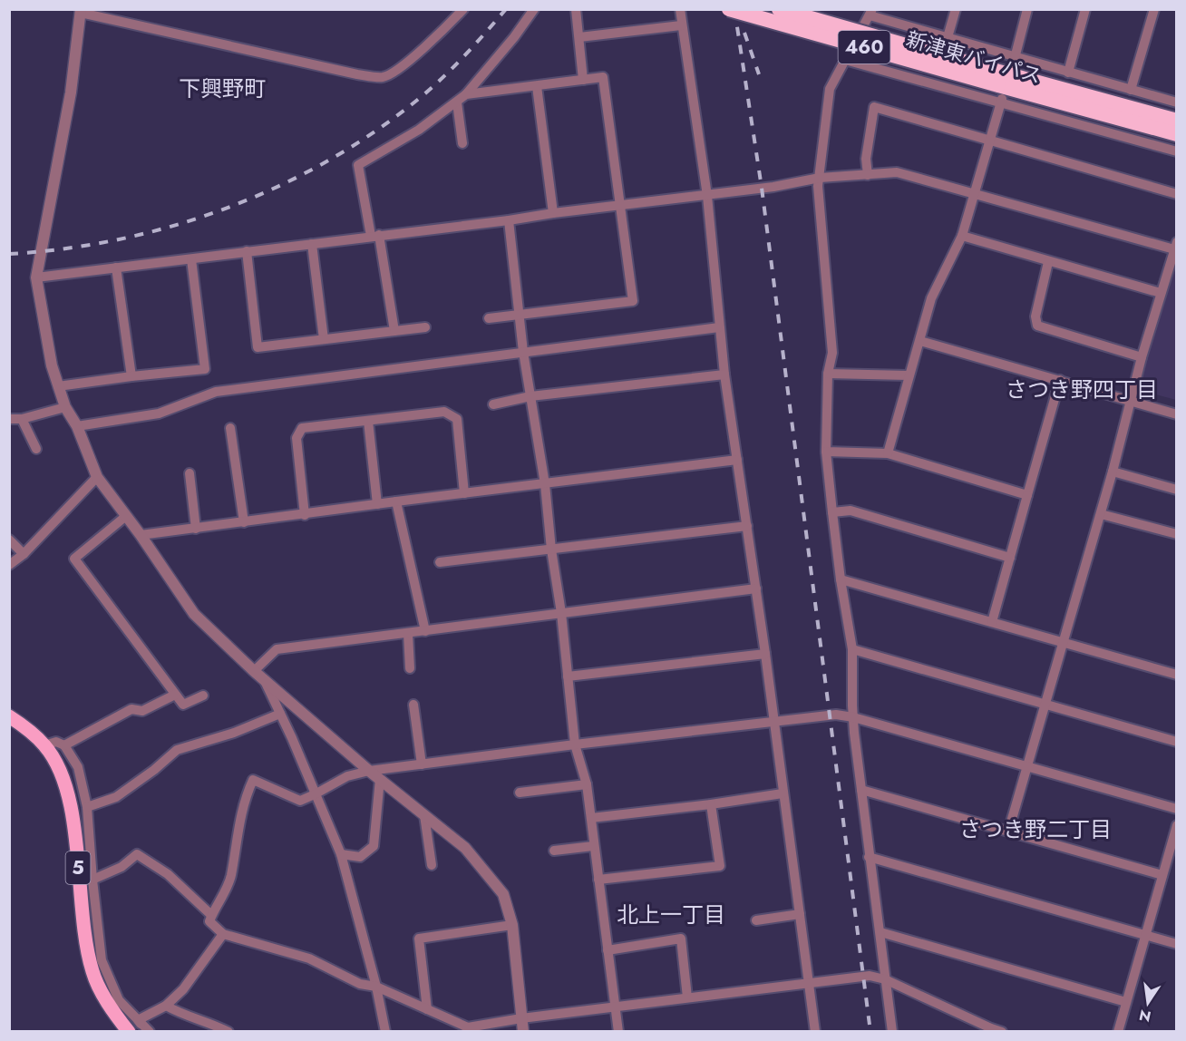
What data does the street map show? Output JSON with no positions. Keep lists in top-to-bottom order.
{
  "streets": {
    "highway": ["460", "新津東バイパス"],
    "main road": ["5"]
  },
  "districts": [
    "下興野町",
    "さつき野四丁目",
    "さつき野二丁目",
    "北上一丁目"
  ],
  "north": "bottom"
}
